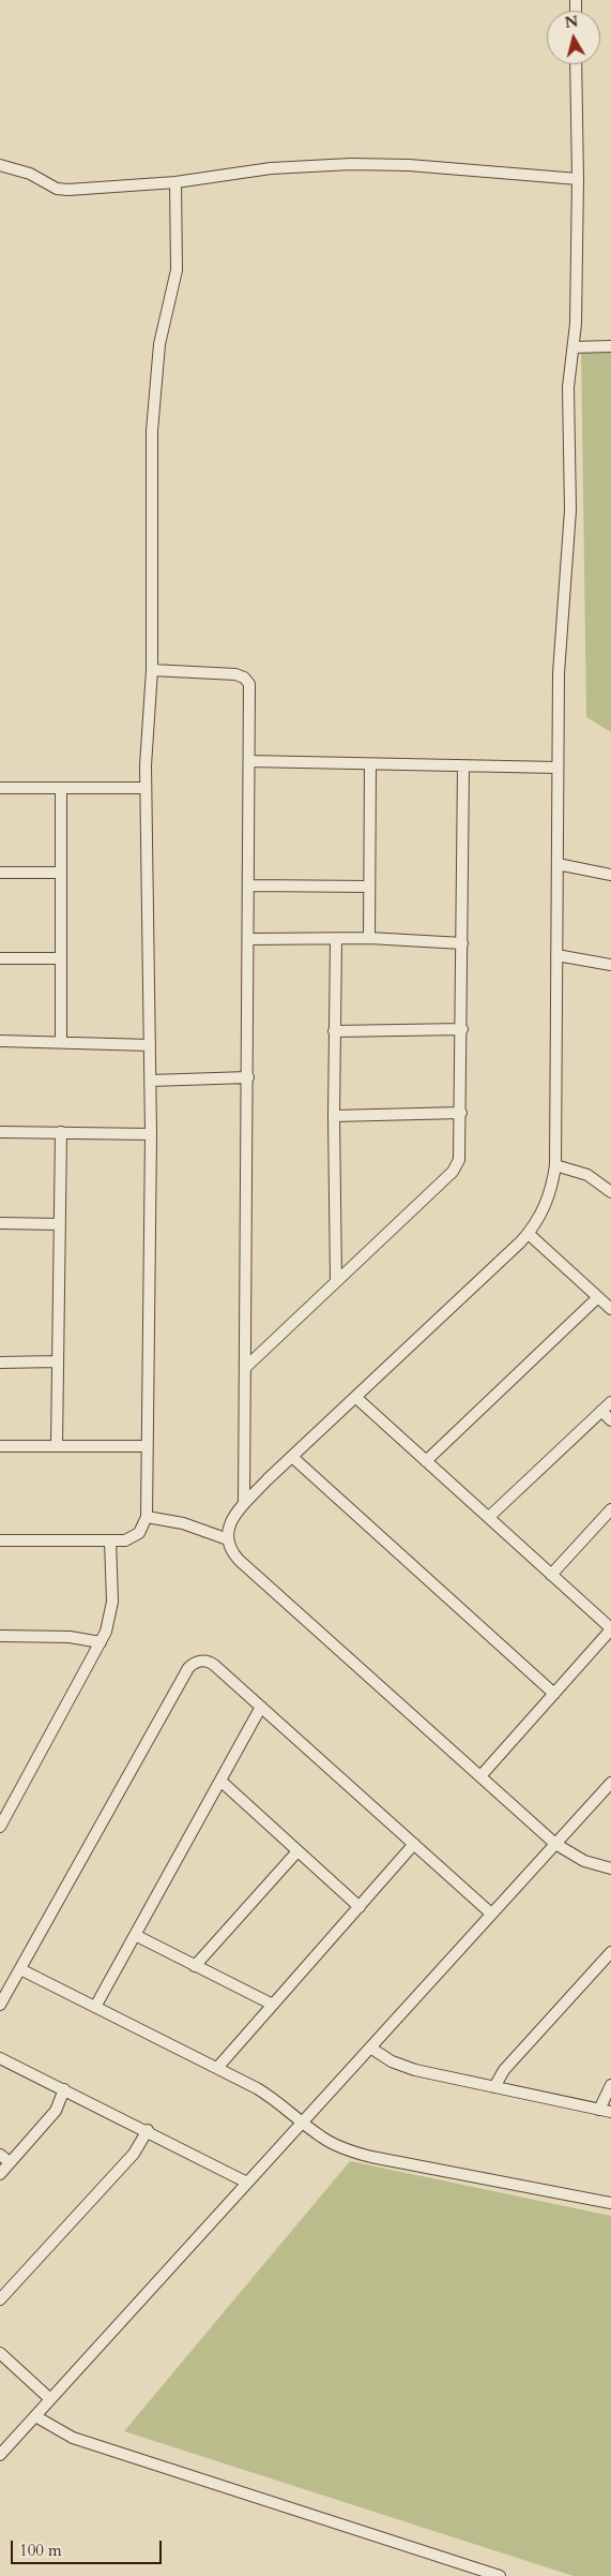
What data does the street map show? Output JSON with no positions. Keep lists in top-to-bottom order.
{
  "scale_bar": "100 m",
  "north": "top"
}
